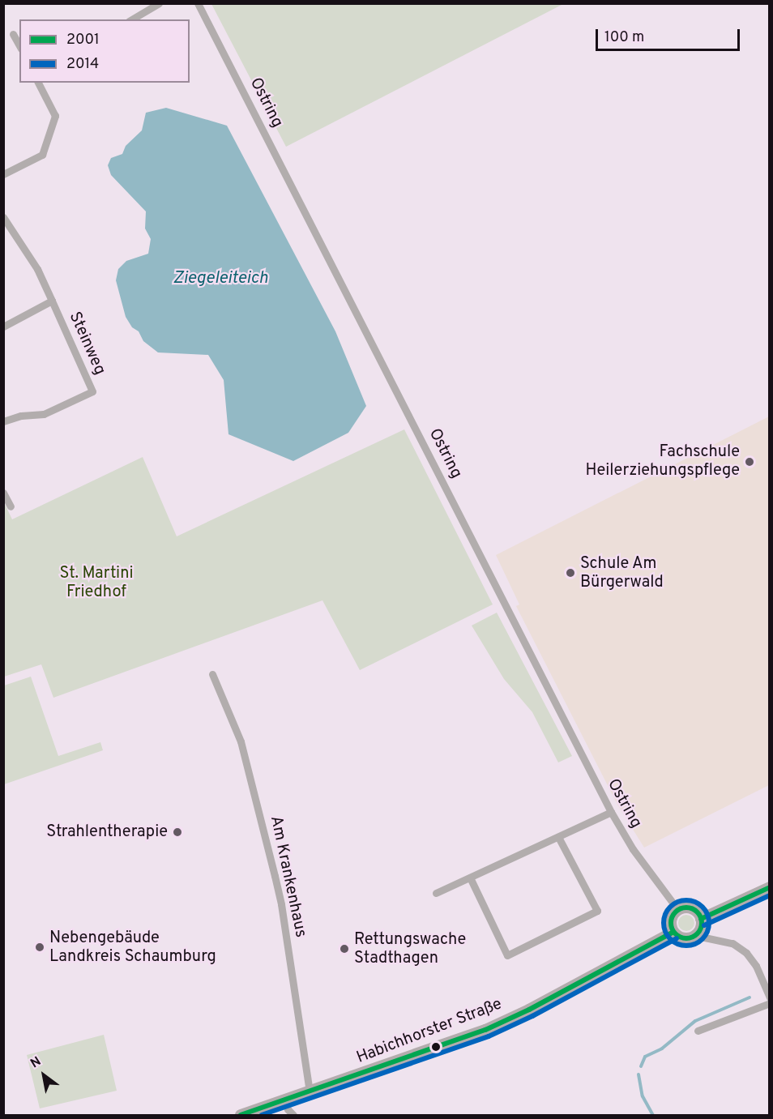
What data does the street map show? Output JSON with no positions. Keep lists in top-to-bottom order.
{
  "streets": {
    "main road": ["Habichhorster Straße"],
    "street": ["Ostring", "Steinweg", "Am Krankenhaus"]
  },
  "crossings": [
    ["Ostring", "Habichhorster Straße"],
    ["Am Krankenhaus", "Habichhorster Straße"]
  ],
  "water": ["Ziegeleiteich"],
  "parks": ["St. Martini Friedhof"],
  "places": [
    "Fachschule Heilerziehungspflege",
    "Schule Am Bürgerwald",
    "Strahlentherapie",
    "Nebengebäude Landkreis Schaumburg",
    "Rettungswache Stadthagen"
  ],
  "lines": ["transit line 2001", "transit line 2014"],
  "legend": ["2001", "2014"],
  "scale_bar": "100 m",
  "north": "top left"
}
